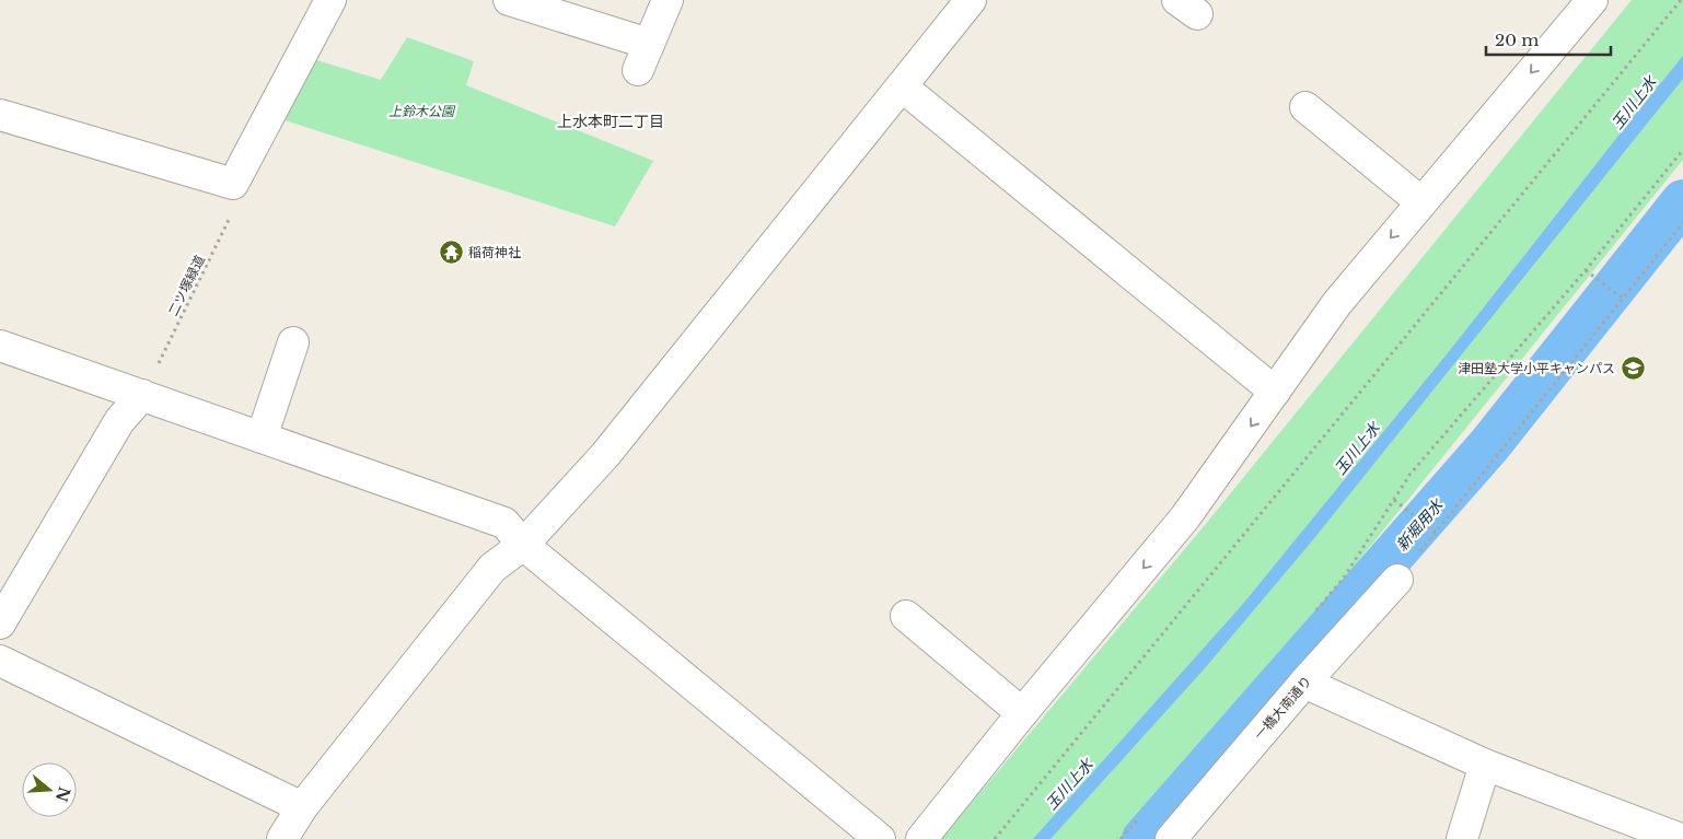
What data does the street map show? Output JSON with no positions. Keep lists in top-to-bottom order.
{
  "streets": {
    "street": ["一橋大南通り"],
    "path": ["二ツ塚緑道"]
  },
  "districts": ["上水本町二丁目"],
  "water": ["玉川上水", "新堀用水"],
  "parks": ["上鈴木公園"],
  "places": {
    "temple": ["稲荷神社"],
    "school or university": ["津田塾大学小平キャンパス"]
  },
  "scale_bar": "20 m",
  "north": "right"
}
